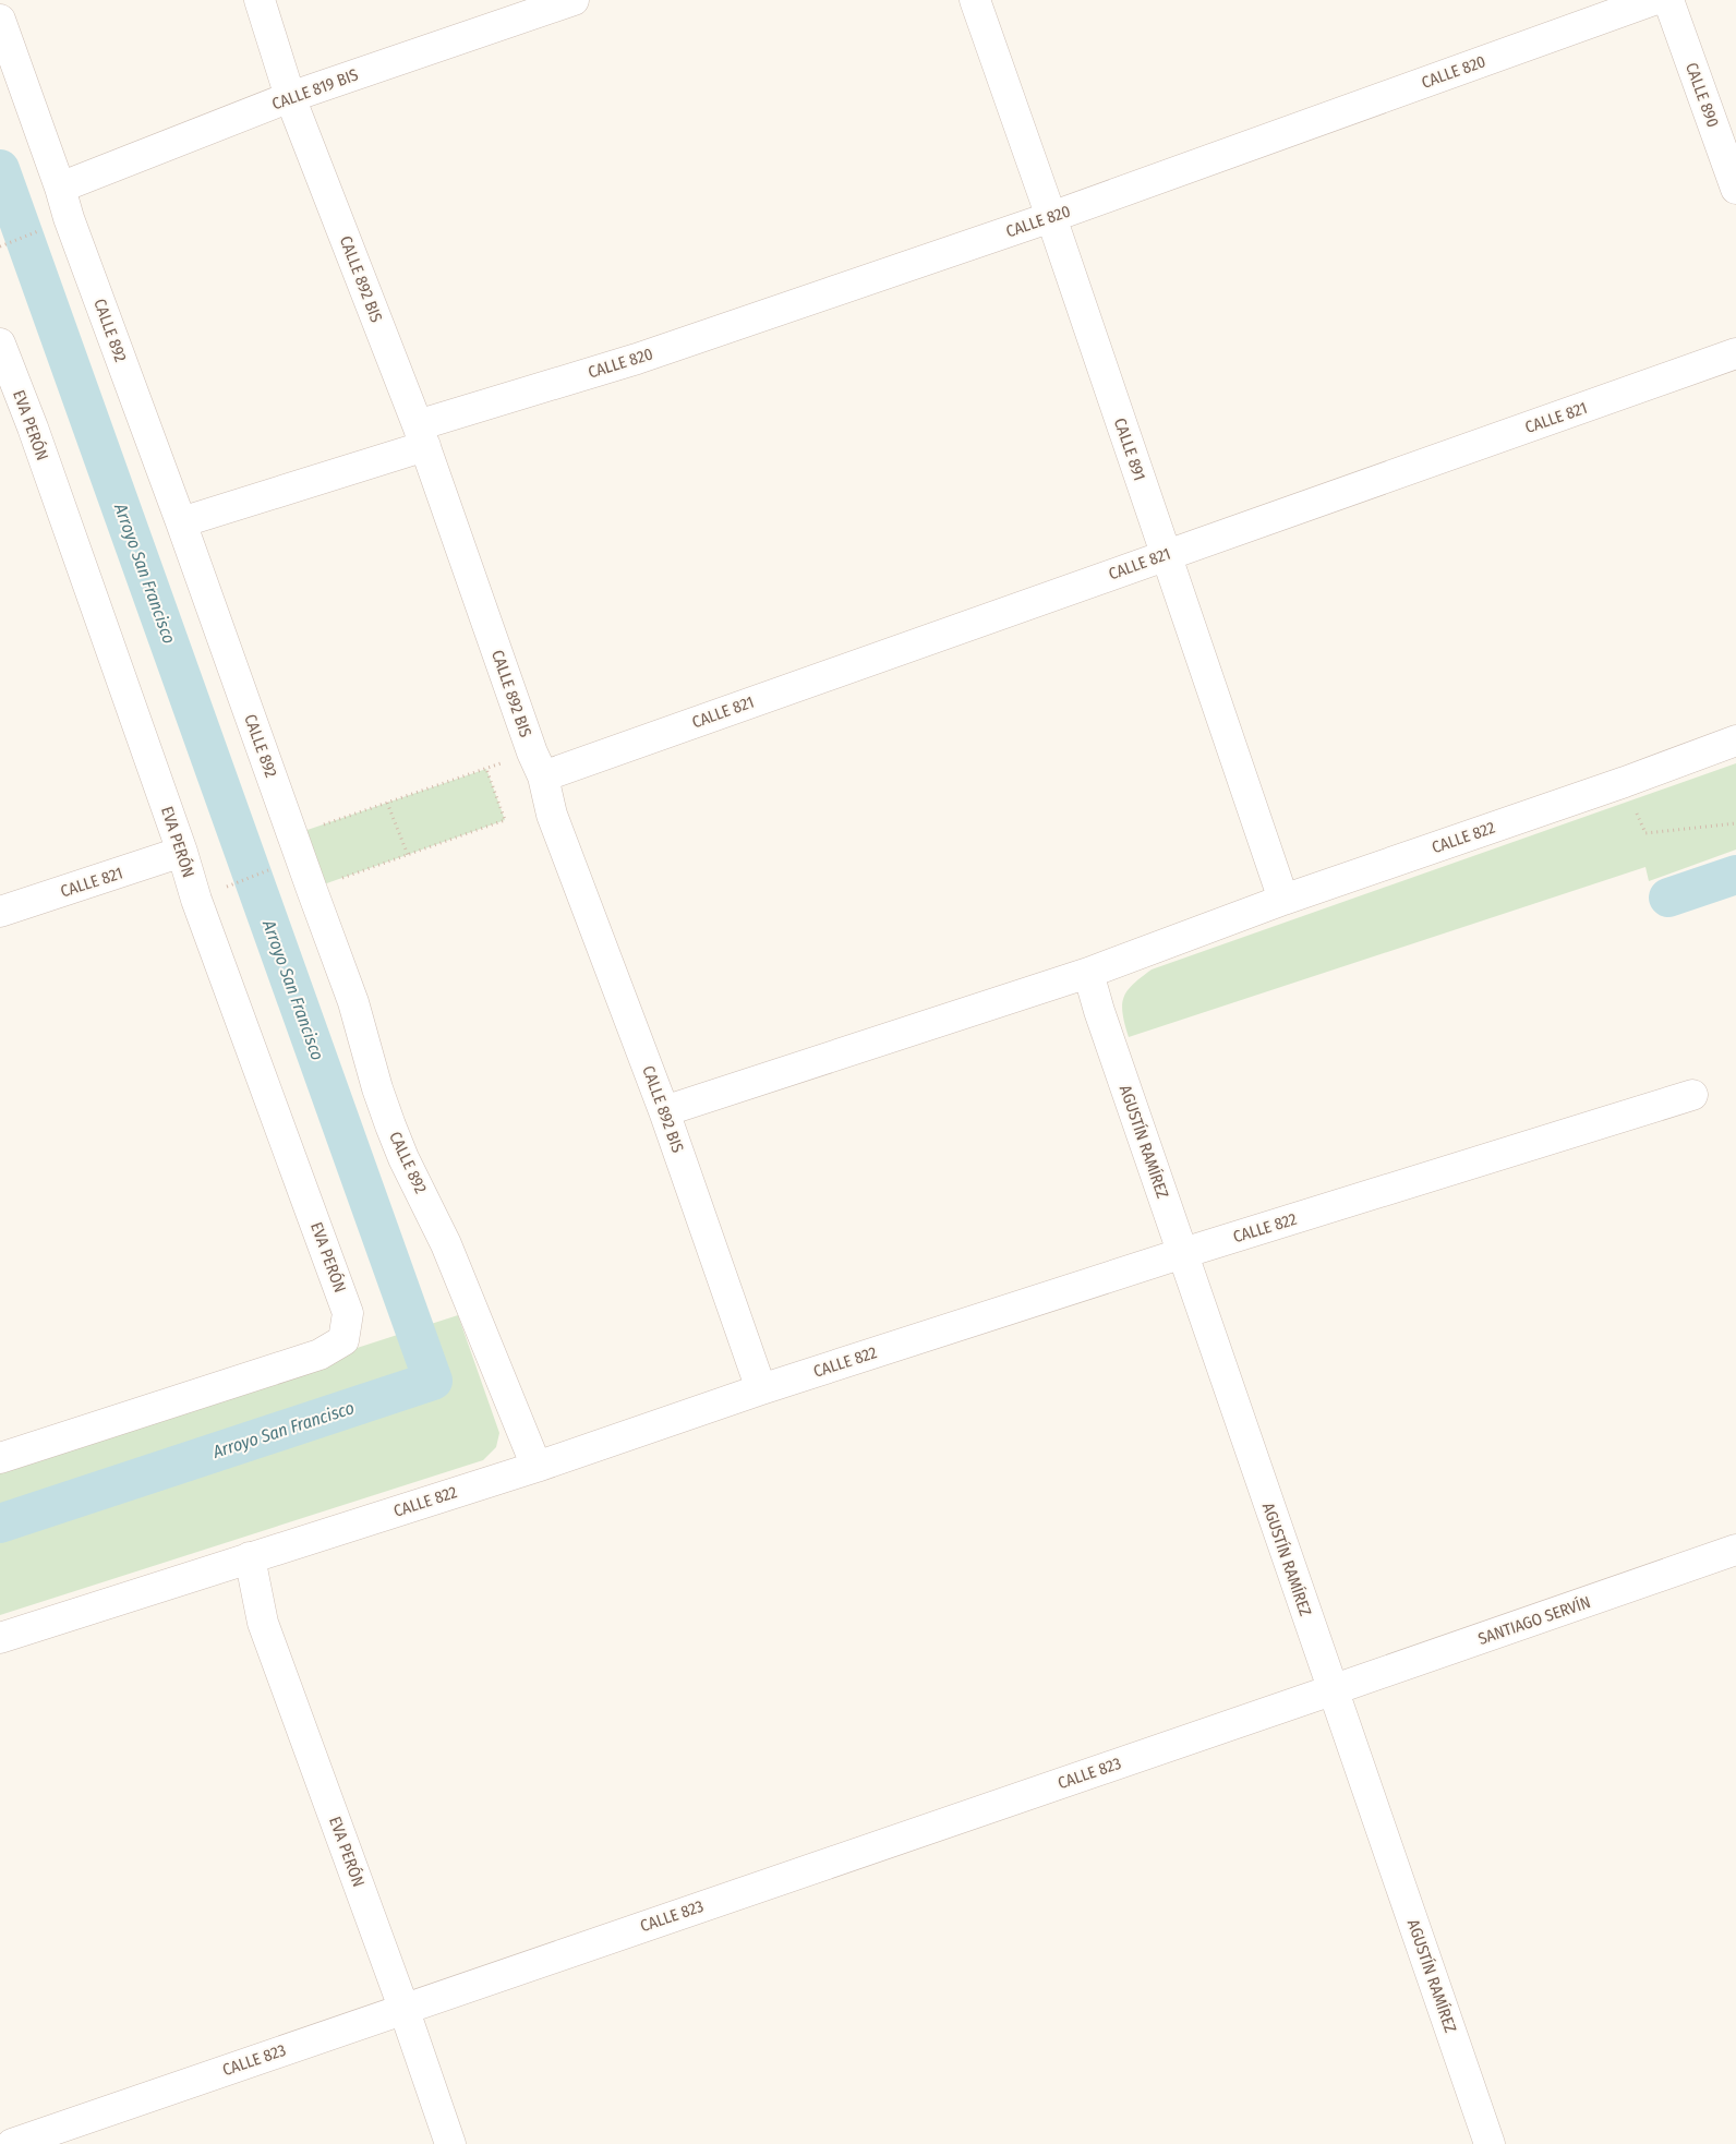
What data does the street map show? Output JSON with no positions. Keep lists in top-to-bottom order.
{
  "streets": {
    "street": [
      "CALLE 820",
      "CALLE 819 BIS",
      "CALLE 890",
      "CALLE 892 BIS",
      "CALLE 892",
      "CALLE 821",
      "EVA PERÓN",
      "CALLE 891",
      "CALLE 822",
      "AGUSTÍN RAMÍREZ",
      "SANTIAGO SERVÍN",
      "CALLE 823"
    ]
  },
  "crossings": [
    ["CALLE 820", "CALLE 892 BIS"],
    ["CALLE 820", "CALLE 892"],
    ["CALLE 820", "CALLE 891"],
    ["CALLE 819 BIS", "CALLE 892 BIS"],
    ["CALLE 819 BIS", "CALLE 892"],
    ["CALLE 892 BIS", "CALLE 821"],
    ["CALLE 892 BIS", "CALLE 822"],
    ["CALLE 892", "CALLE 822"],
    ["CALLE 821", "EVA PERÓN"],
    ["CALLE 821", "CALLE 891"],
    ["EVA PERÓN", "CALLE 822"],
    ["EVA PERÓN", "CALLE 823"],
    ["CALLE 891", "CALLE 822"],
    ["CALLE 822", "AGUSTÍN RAMÍREZ"],
    ["AGUSTÍN RAMÍREZ", "SANTIAGO SERVÍN"],
    ["AGUSTÍN RAMÍREZ", "CALLE 823"],
    ["SANTIAGO SERVÍN", "CALLE 823"]
  ],
  "water": ["Arroyo San Francisco"]
}
